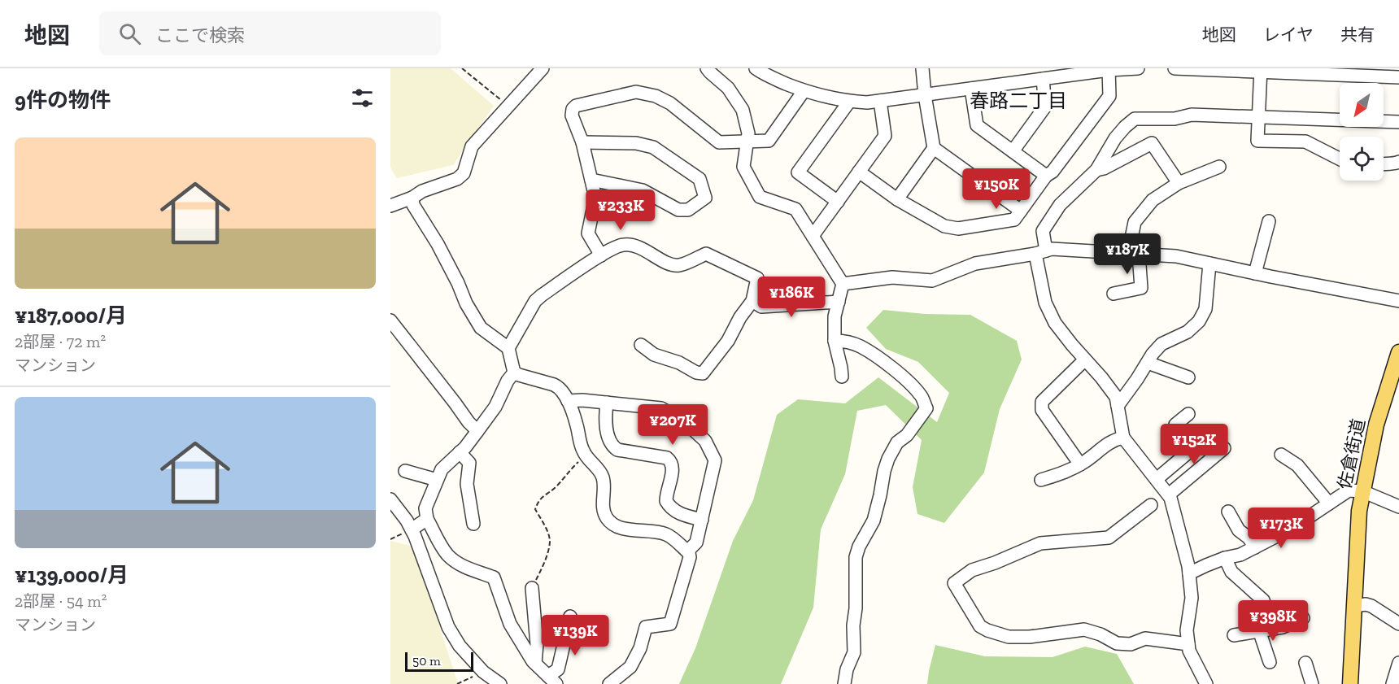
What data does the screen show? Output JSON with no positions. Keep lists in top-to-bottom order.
{
  "streets": {
    "main road": ["佐倉街道"]
  },
  "districts": ["春路二丁目"],
  "scale_bar": "50 m",
  "north": "bottom left",
  "page": {
    "header": "地図",
    "search": "ここで検索",
    "nav": ["地図", "レイヤ", "共有"],
    "heading": "9件の物件",
    "list": [
      {
        "name": "¥187,000/月",
        "note": "2部屋 · 72 m² · マンション"
      },
      {
        "name": "¥139,000/月",
        "note": "2部屋 · 54 m² · マンション"
      }
    ],
    "price": [
      "¥150K",
      "¥233K",
      "¥187K",
      "¥186K",
      "¥207K",
      "¥152K",
      "¥173K",
      "¥398K",
      "¥139K"
    ],
    "scale": "50 m"
  }
}
